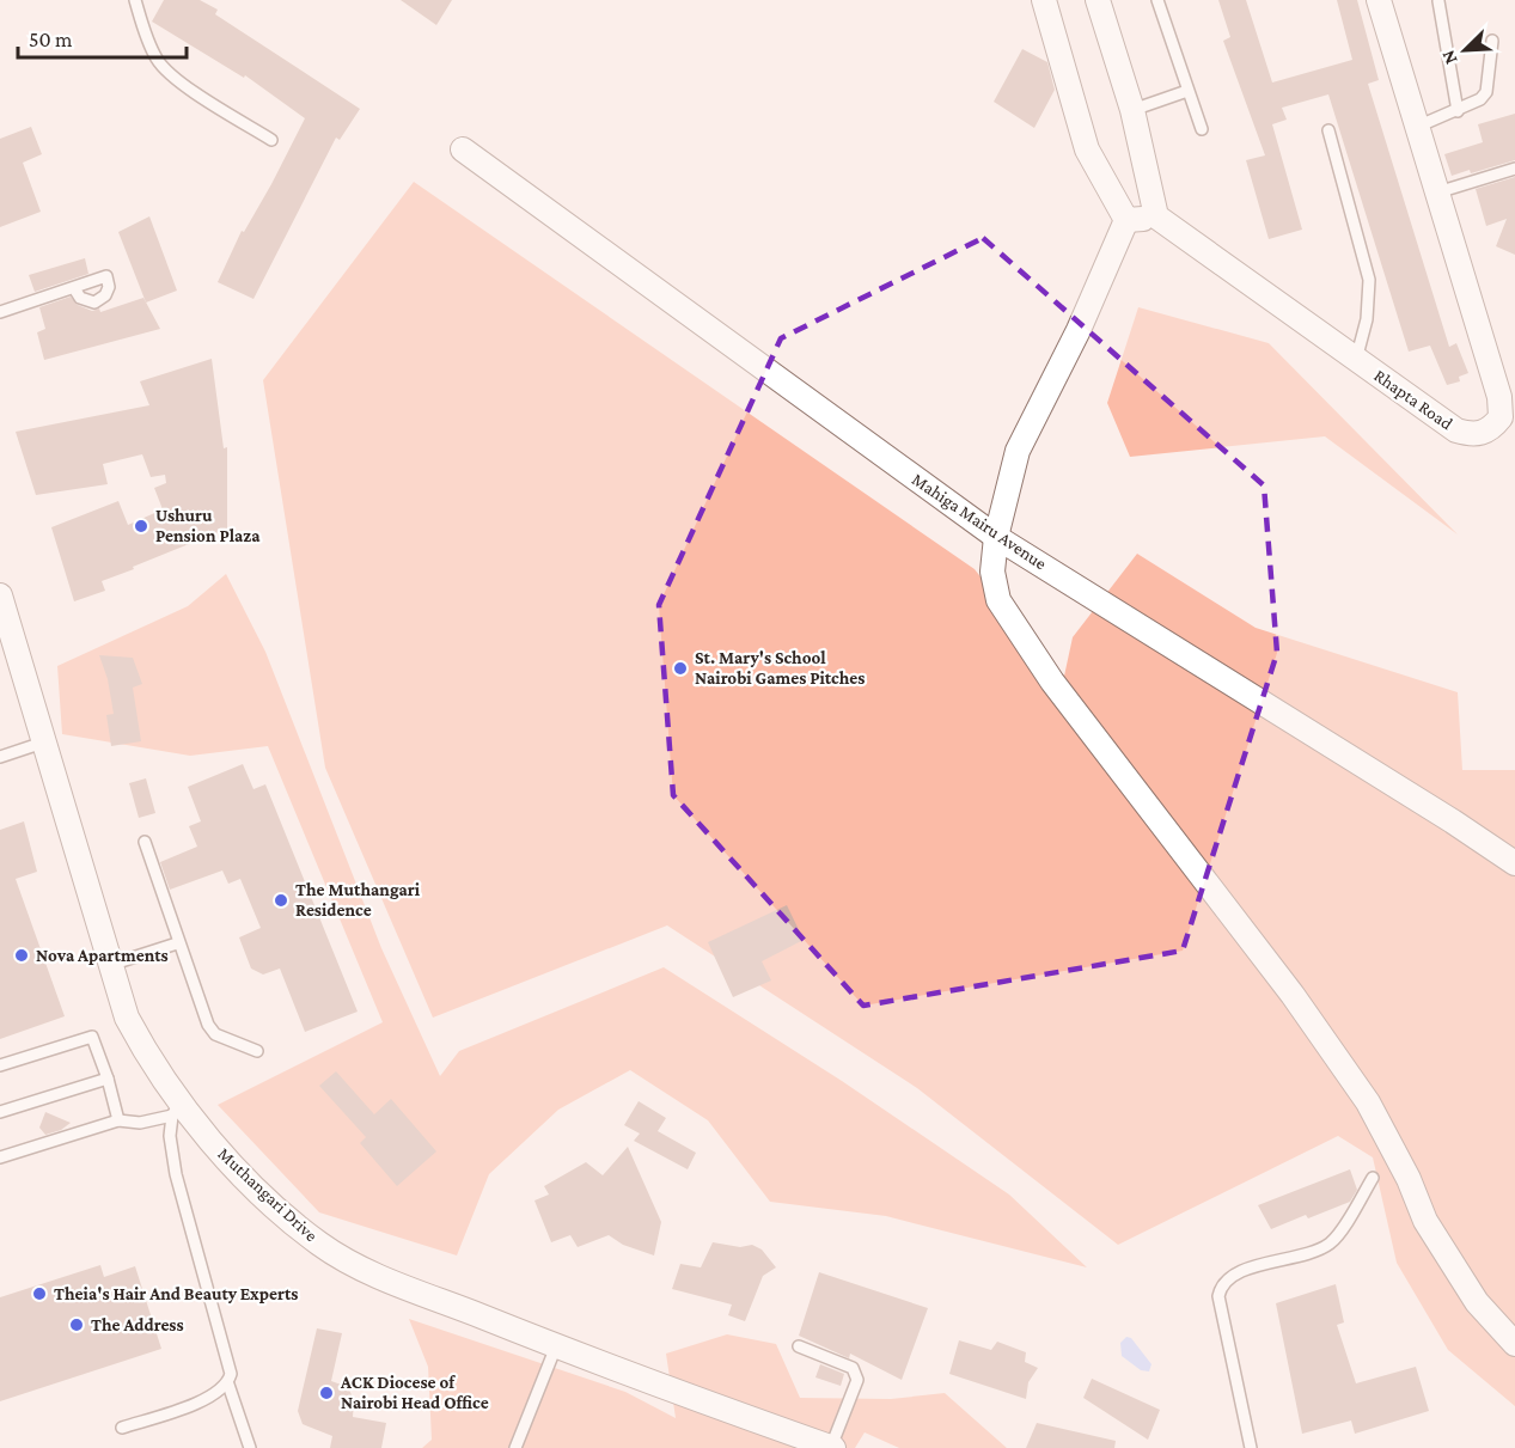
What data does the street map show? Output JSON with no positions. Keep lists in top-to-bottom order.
{
  "streets": {
    "street": ["Rhapta Road", "Mahiga Mairu Avenue", "Muthangari Drive"]
  },
  "places": [
    "Ushuru Pension Plaza",
    "St. Mary's School Nairobi Games Pitches",
    "The Muthangari Residence",
    "Nova Apartments",
    "Theia's Hair And Beauty Experts",
    "The Address",
    "ACK Diocese of Nairobi Head Office"
  ],
  "scale_bar": "50 m",
  "north": "bottom left"
}
